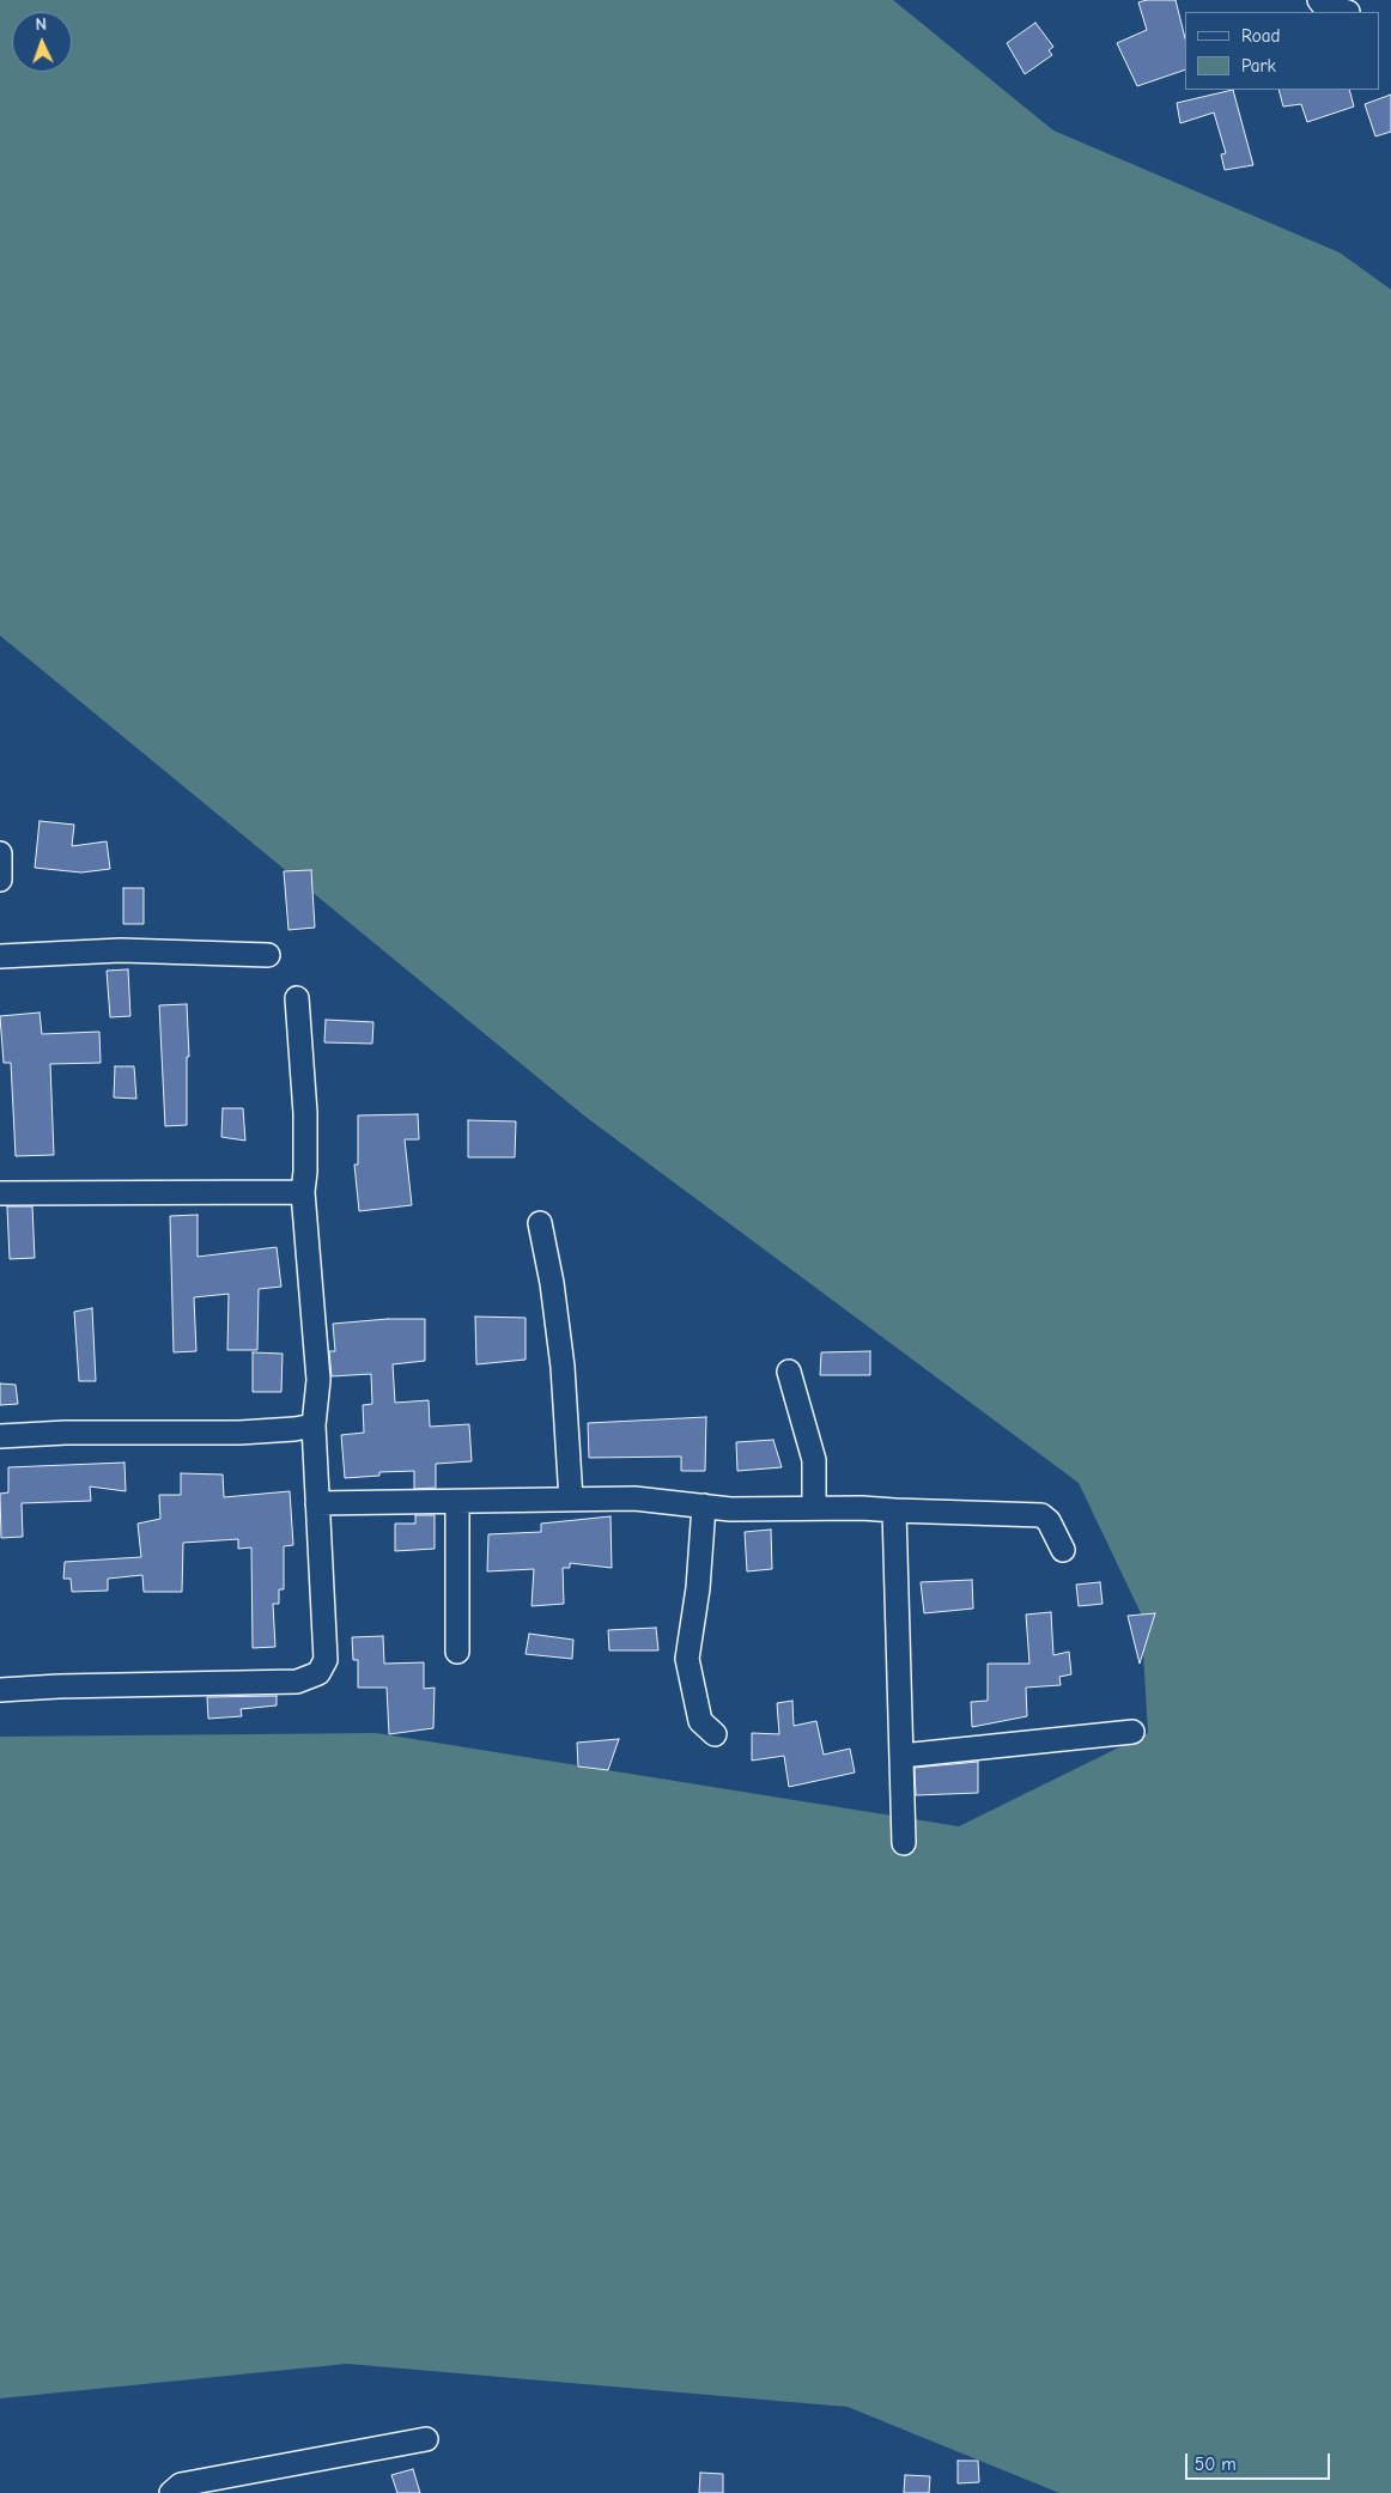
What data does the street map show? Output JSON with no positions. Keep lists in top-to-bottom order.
{
  "legend": ["Road", "Park"],
  "scale_bar": "50 m",
  "north": "top"
}
